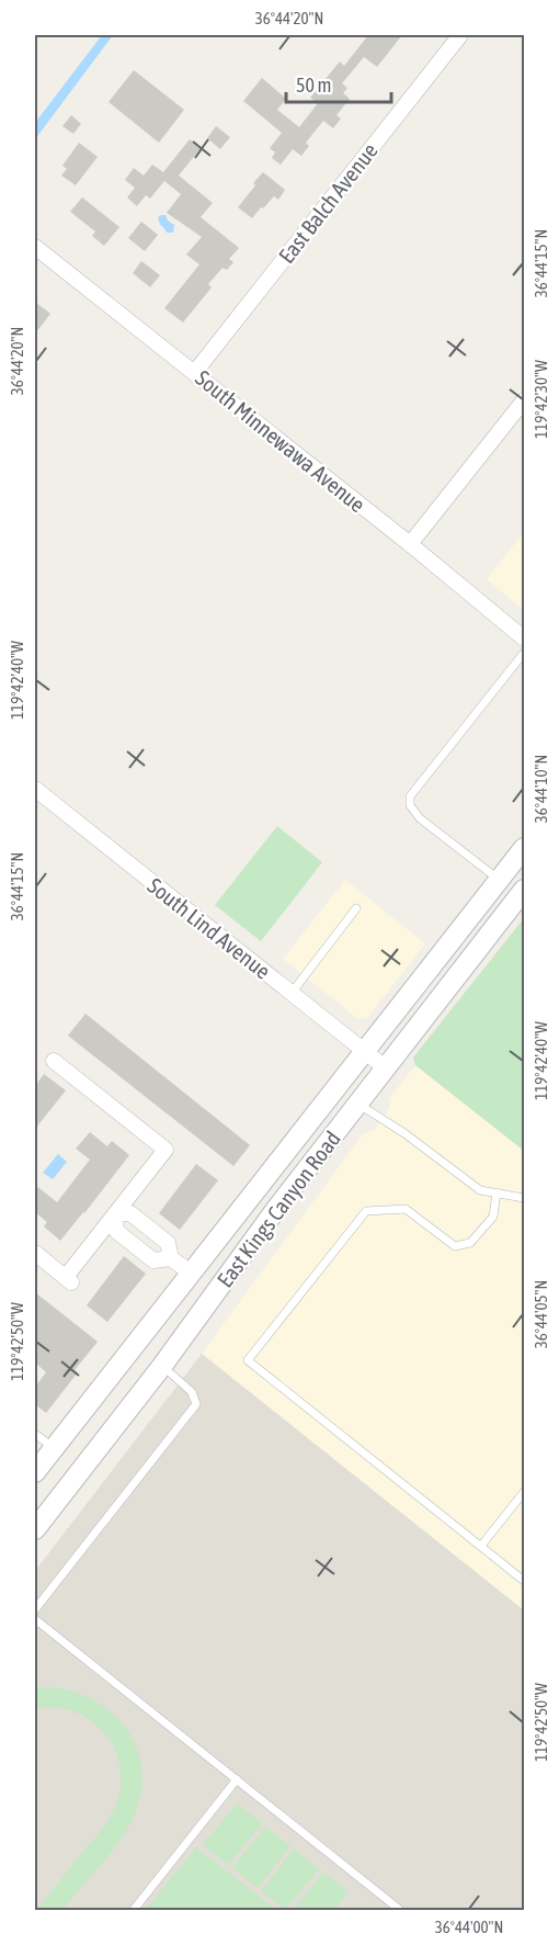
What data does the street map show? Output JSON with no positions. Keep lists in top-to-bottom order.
{
  "streets": {
    "main road": ["East Kings Canyon Road"],
    "street": ["East Balch Avenue", "South Minnewawa Avenue", "South Lind Avenue"]
  },
  "crossings": [
    ["East Balch Avenue", "South Minnewawa Avenue"],
    ["South Lind Avenue", "East Kings Canyon Road"]
  ],
  "scale_bar": "50 m",
  "coordinates": [
    "36°44'20\"N",
    "36°44'15\"N",
    "119°42'30\"W",
    "119°42'40\"W",
    "36°44'10\"N",
    "36°44'05\"N",
    "119°42'50\"W",
    "36°44'00\"N"
  ]
}
